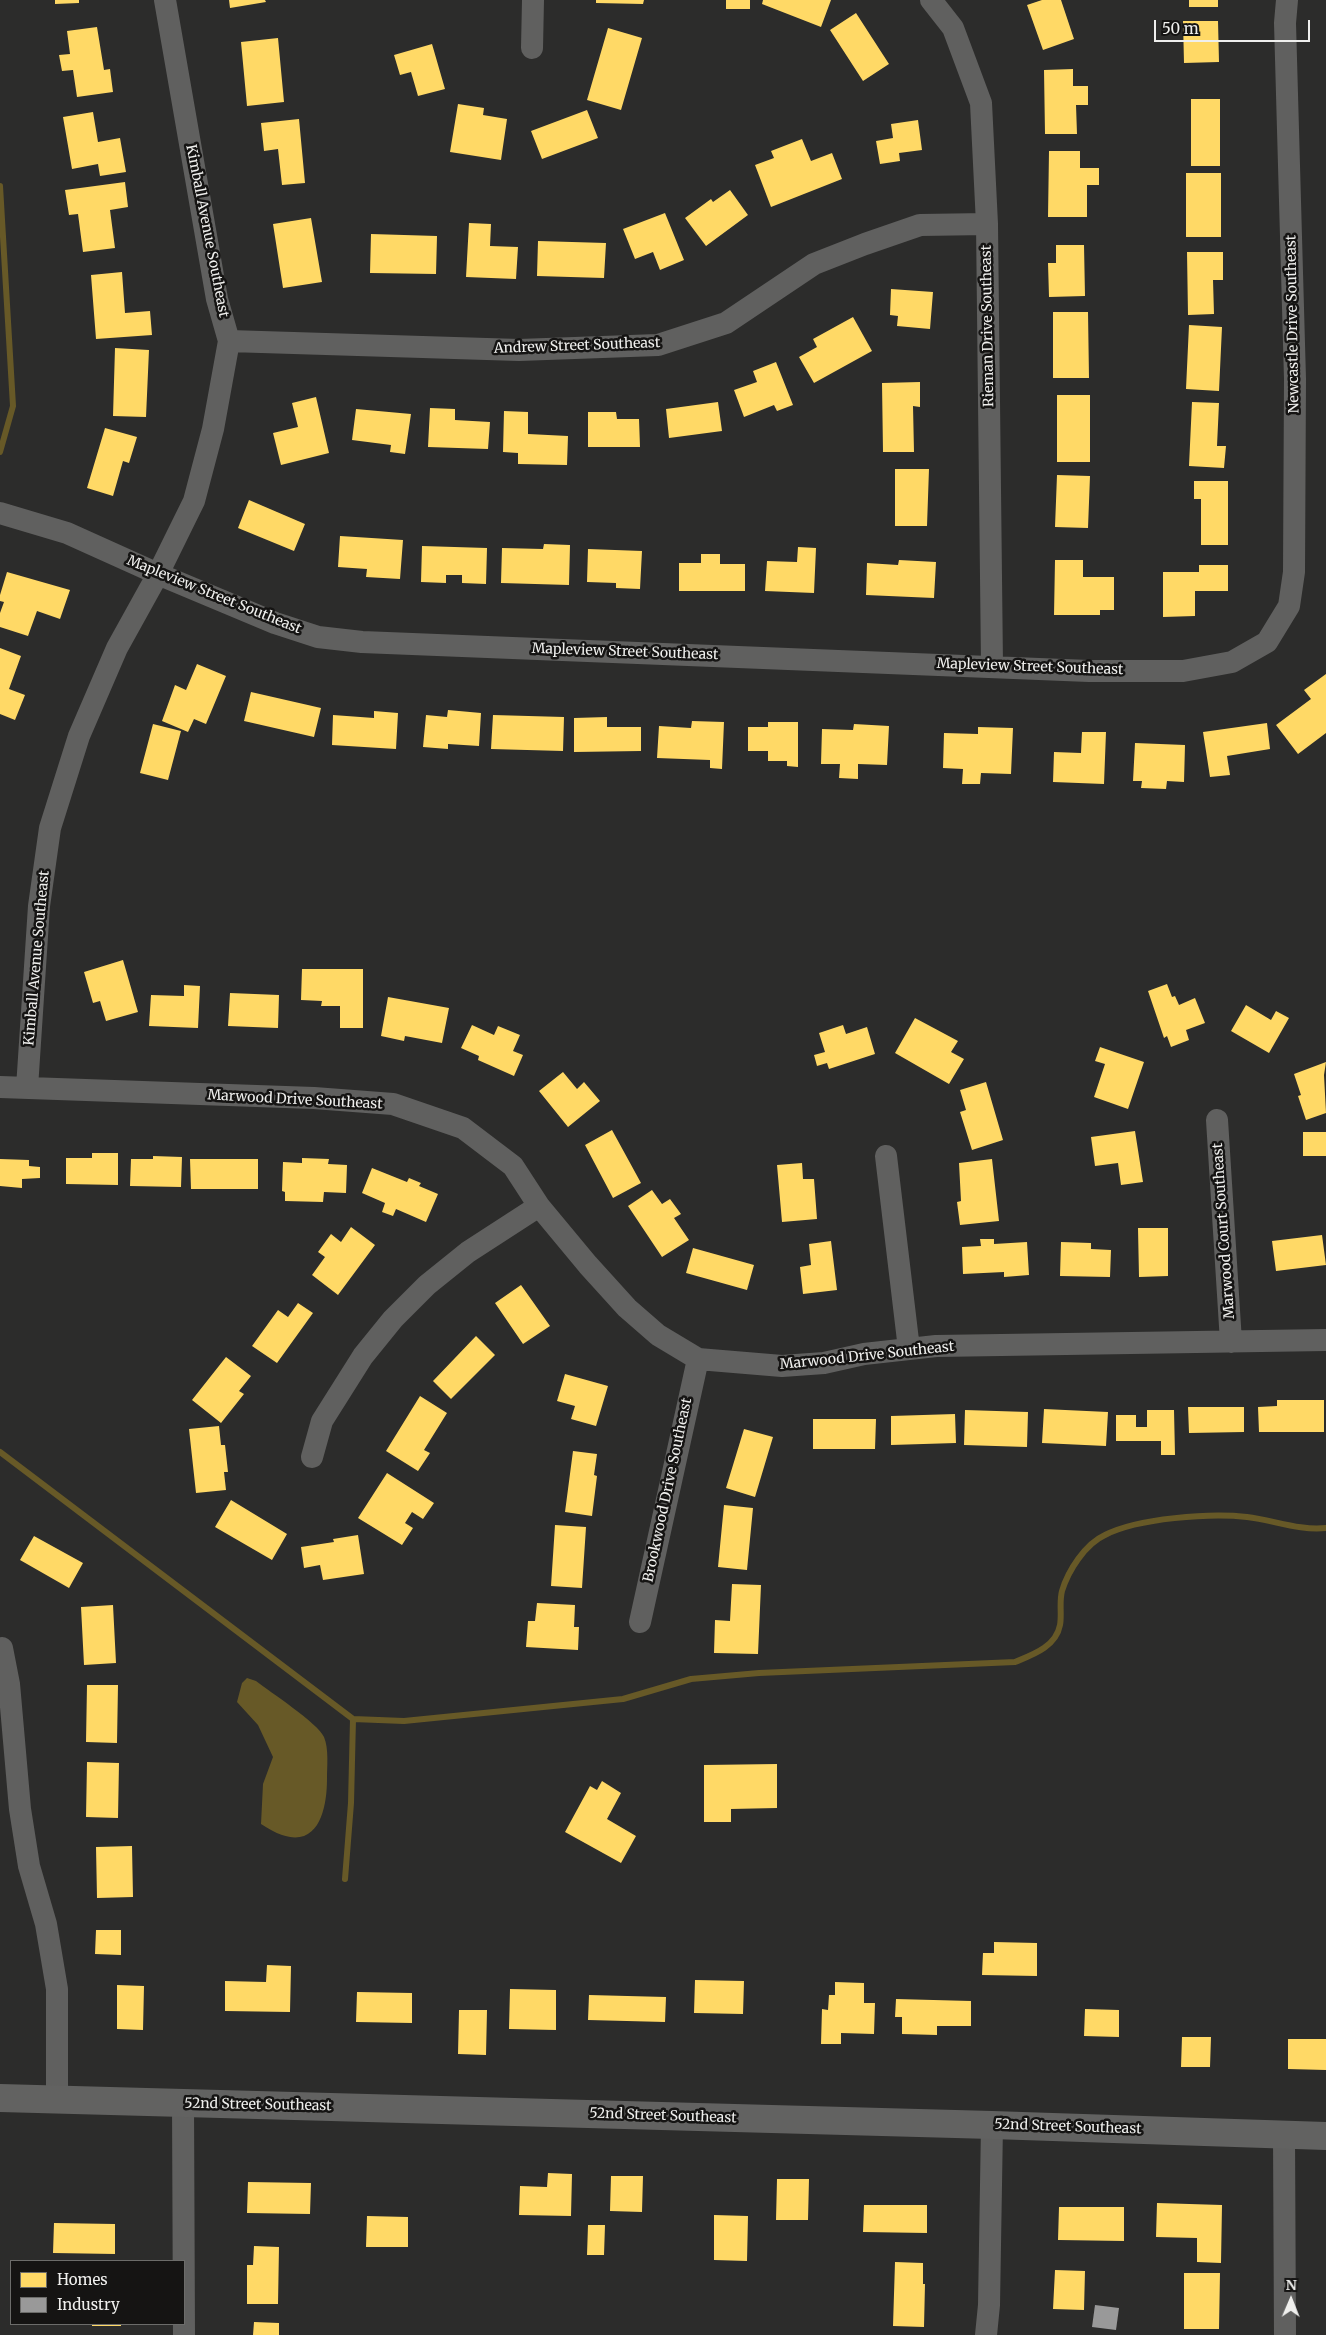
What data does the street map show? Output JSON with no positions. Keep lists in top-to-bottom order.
{
  "streets": {
    "main road": ["52nd Street Southeast"],
    "street": [
      "Kimball Avenue Southeast",
      "Newcastle Drive Southeast",
      "Rieman Drive Southeast",
      "Andrew Street Southeast",
      "Mapleview Street Southeast",
      "Marwood Drive Southeast",
      "Marwood Court Southeast",
      "Brookwood Drive Southeast"
    ]
  },
  "crossings": [
    ["Kimball Avenue Southeast", "Andrew Street Southeast"],
    ["Kimball Avenue Southeast", "Mapleview Street Southeast"],
    ["Kimball Avenue Southeast", "Marwood Drive Southeast"],
    ["Newcastle Drive Southeast", "Mapleview Street Southeast"],
    ["Rieman Drive Southeast", "Andrew Street Southeast"],
    ["Rieman Drive Southeast", "Mapleview Street Southeast"],
    ["Marwood Drive Southeast", "Marwood Court Southeast"],
    ["Marwood Drive Southeast", "Brookwood Drive Southeast"]
  ],
  "legend": ["Homes", "Industry"],
  "scale_bar": "50 m",
  "north": "top"
}
